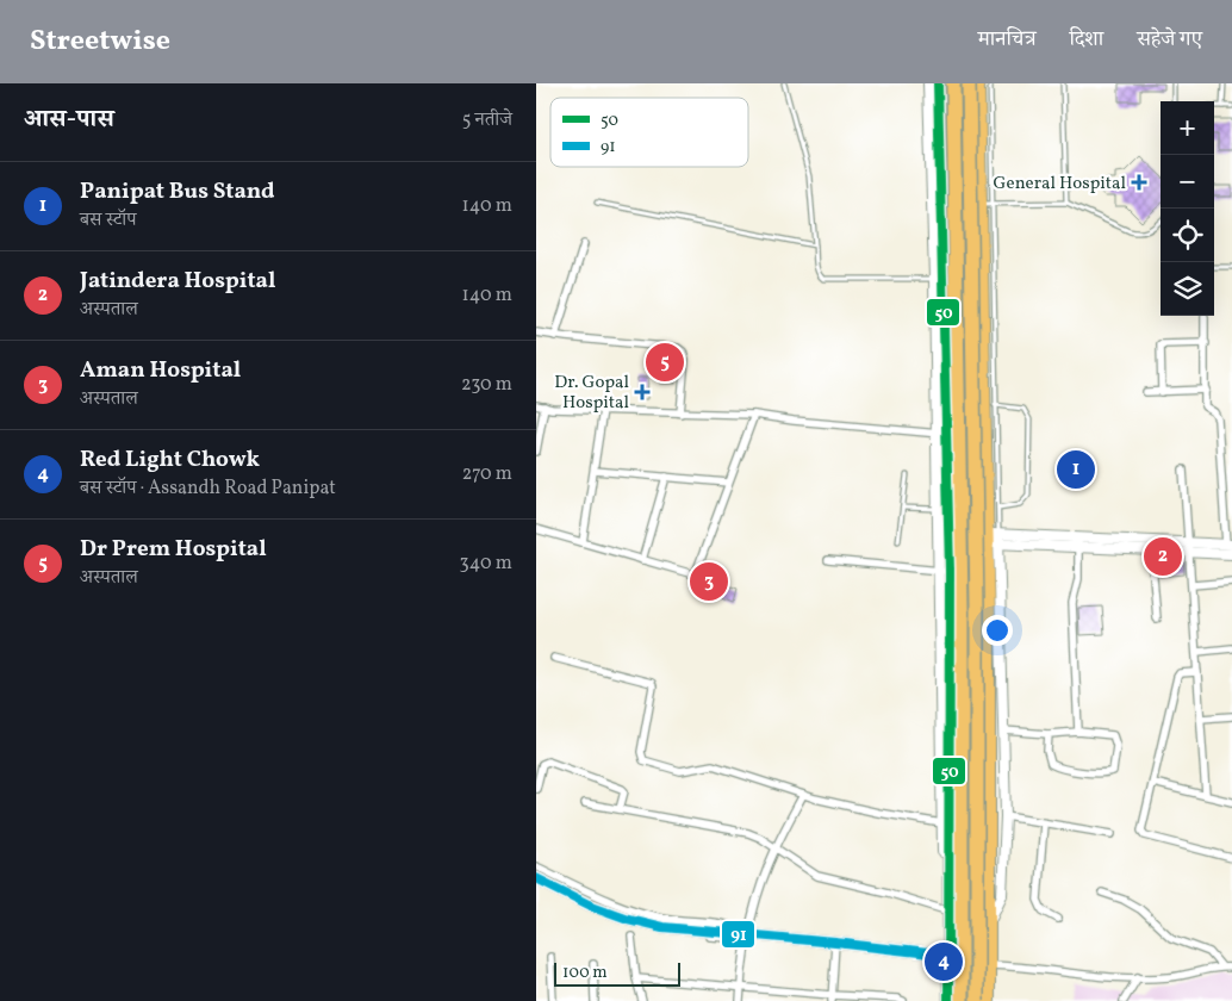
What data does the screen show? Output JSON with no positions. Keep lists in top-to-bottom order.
{
  "places": {
    "health": ["General Hospital", "Dr. Gopal Hospital"]
  },
  "lines": ["transit line 50", "transit line 91"],
  "legend": ["50", "91"],
  "scale_bar": "100 m",
  "page": {
    "header": "Streetwise",
    "nav": ["मानचित्र", "दिशा", "सहेजे गए"],
    "heading": ["आस-पास", "5 नतीजे"],
    "map_buttons": ["+", "−"],
    "list": [
      {
        "mark": "1",
        "name": "Panipat Bus Stand",
        "note": "बस स्टॉप",
        "value": "140 m"
      },
      {
        "mark": "2",
        "name": "Jatindera Hospital",
        "note": "अस्पताल",
        "value": "140 m"
      },
      {
        "mark": "3",
        "name": "Aman Hospital",
        "note": "अस्पताल",
        "value": "230 m"
      },
      {
        "mark": "4",
        "name": "Red Light Chowk",
        "note": "बस स्टॉप · Assandh Road Panipat",
        "value": "270 m"
      },
      {
        "mark": "5",
        "name": "Dr Prem Hospital",
        "note": "अस्पताल",
        "value": "340 m"
      }
    ],
    "pins": [
      "5",
      "1",
      "2",
      "3",
      "4"
    ],
    "scale": "100 m"
  }
}
